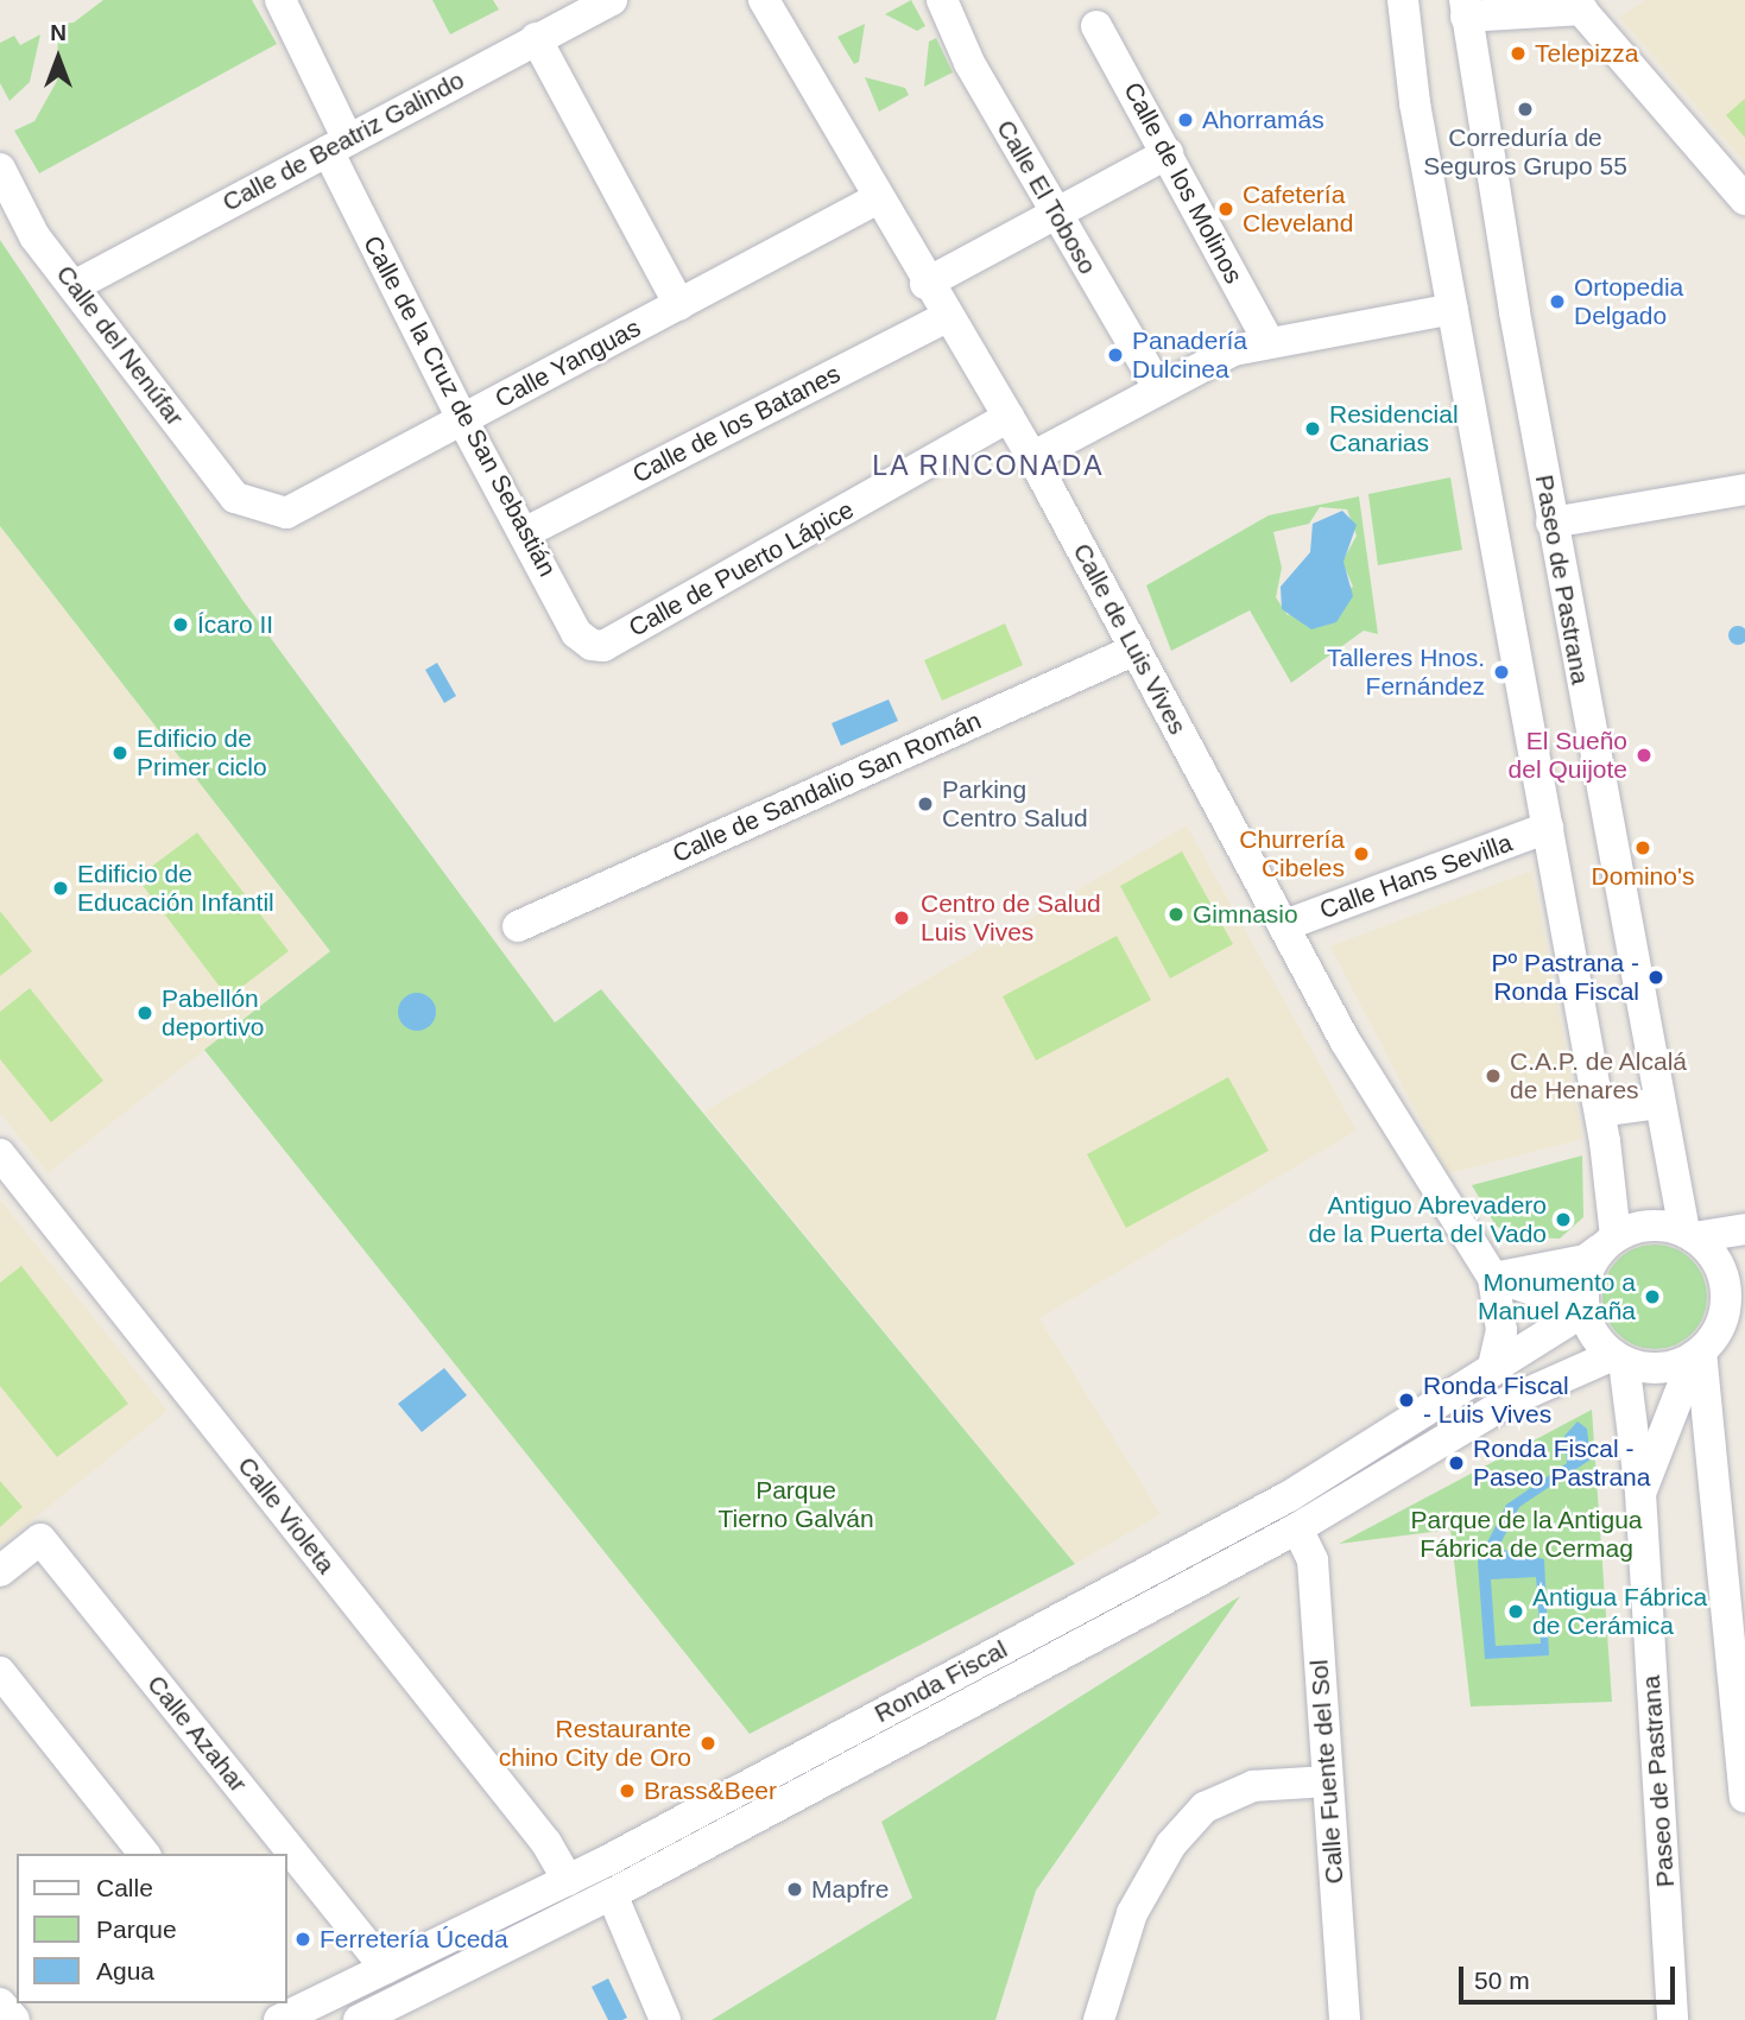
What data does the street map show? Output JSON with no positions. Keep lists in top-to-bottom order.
{
  "streets": {
    "street": [
      "Calle de Beatriz Galindo",
      "Calle de los Molinos",
      "Calle El Toboso",
      "Calle del Nenúfar",
      "Calle Yanguas",
      "Calle de la Cruz de San Sebastián",
      "Calle de los Batanes",
      "Calle de Puerto Lápice",
      "Paseo de Pastrana",
      "Calle de Luis Vives",
      "Calle de Sandalio San Román",
      "Calle Hans Sevilla",
      "Calle Violeta",
      "Ronda Fiscal",
      "Calle Azahar",
      "Calle Fuente del Sol"
    ]
  },
  "crossings": [
    ["Calle de Beatriz Galindo", "Calle del Nenúfar"],
    ["Calle de Beatriz Galindo", "Calle de la Cruz de San Sebastián"],
    ["Calle del Nenúfar", "Calle Yanguas"],
    ["Calle Yanguas", "Calle de la Cruz de San Sebastián"],
    ["Calle Yanguas", "Calle de Luis Vives"],
    ["Calle de la Cruz de San Sebastián", "Calle de los Batanes"],
    ["Calle de la Cruz de San Sebastián", "Calle de Puerto Lápice"],
    ["Calle de los Batanes", "Calle de Luis Vives"],
    ["Calle de Puerto Lápice", "Calle de Luis Vives"],
    ["Paseo de Pastrana", "Ronda Fiscal"],
    ["Calle de Luis Vives", "Calle de Sandalio San Román"],
    ["Calle de Luis Vives", "Calle Hans Sevilla"],
    ["Calle de Luis Vives", "Ronda Fiscal"],
    ["Calle Violeta", "Ronda Fiscal"],
    ["Ronda Fiscal", "Calle Azahar"],
    ["Ronda Fiscal", "Calle Fuente del Sol"]
  ],
  "districts": ["LA RINCONADA"],
  "parks": ["Parque Tierno Galván", "Parque de la Antigua Fábrica de Cermag"],
  "places": [
    "Telepizza",
    "Correduría de Seguros Grupo 55",
    "Ahorramás",
    "Cafetería Cleveland",
    "Ortopedia Delgado",
    "Panadería Dulcinea",
    "Residencial Canarias",
    "Ícaro II",
    "Talleres Hnos. Fernández",
    "Edificio de Primer ciclo",
    "El Sueño del Quijote",
    "Parking Centro Salud",
    "Domino's",
    "Churrería Cibeles",
    "Edificio de Educación Infantil",
    "Gimnasio",
    "Centro de Salud Luis Vives",
    "Pº Pastrana - Ronda Fiscal",
    "Pabellón deportivo",
    "C.A.P. de Alcalá de Henares",
    "Antiguo Abrevadero de la Puerta del Vado",
    "Monumento a Manuel Azaña",
    "Ronda Fiscal - Luis Vives",
    "Ronda Fiscal - Paseo Pastrana",
    "Antigua Fábrica de Cerámica",
    "Restaurante chino City de Oro",
    "Brass&Beer",
    "Mapfre",
    "Ferretería Úceda"
  ],
  "legend": ["Calle", "Parque", "Agua"],
  "scale_bar": "50 m",
  "north": "top"
}
